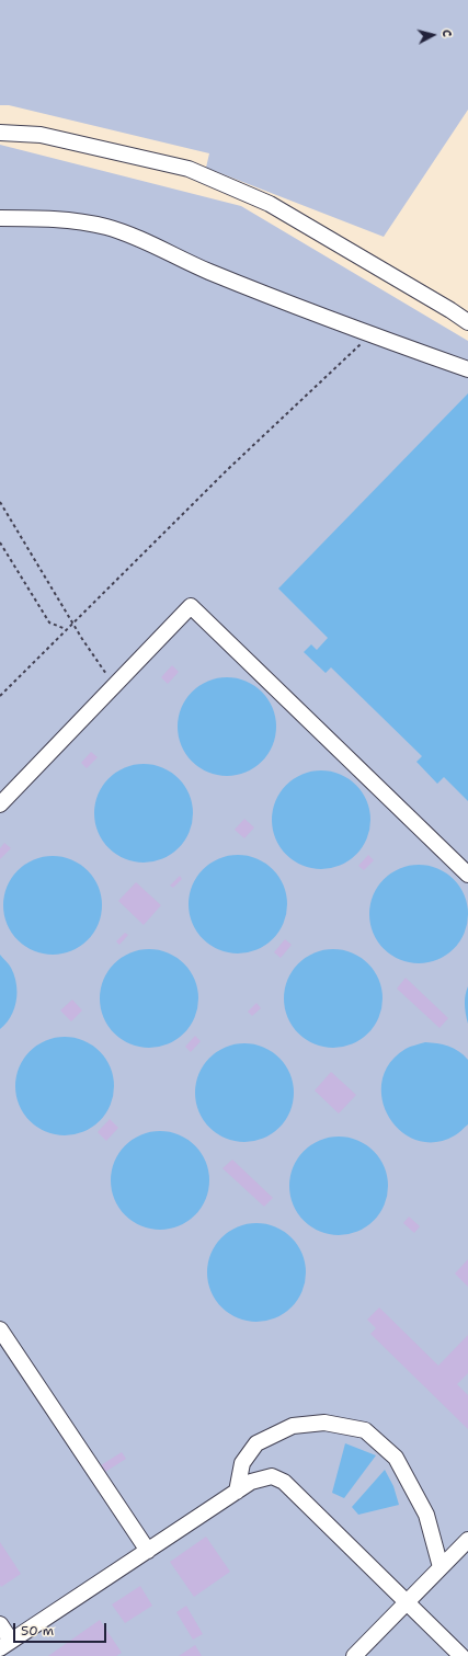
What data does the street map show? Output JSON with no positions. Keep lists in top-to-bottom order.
{
  "scale_bar": "50 m",
  "north": "right"
}
